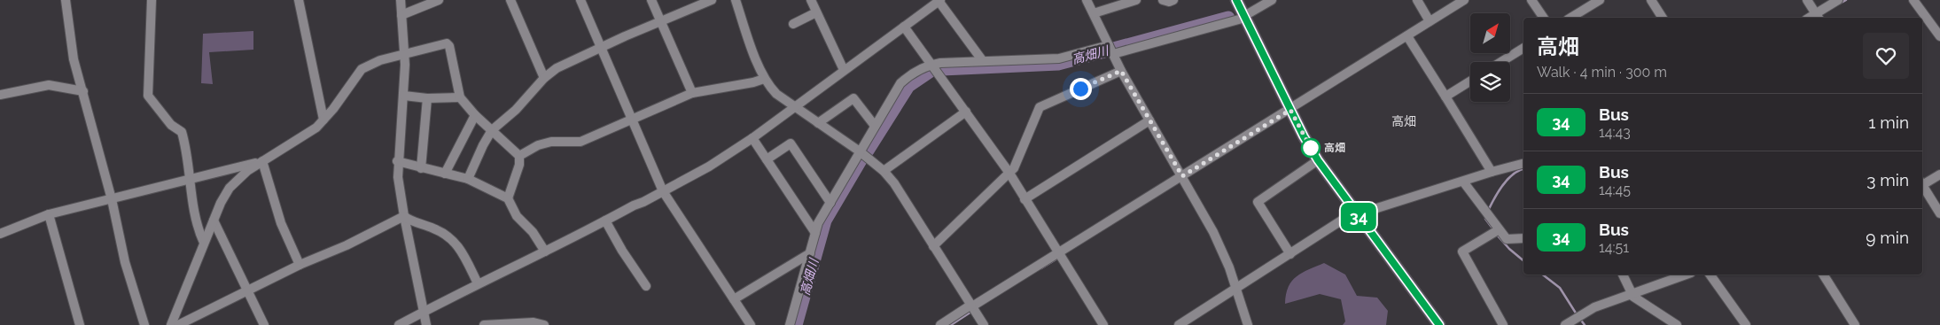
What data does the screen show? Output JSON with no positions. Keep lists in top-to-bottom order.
{
  "districts": ["高畑"],
  "water": ["高畑川"],
  "places": ["高畑"],
  "lines": ["bus line 34"],
  "north": "top right",
  "page": {
    "on_map": "34",
    "heading": ["高畑", "Walk · 4 min · 300 m"],
    "list": [
      {
        "mark": "34",
        "name": "Bus",
        "note": "14:43",
        "value": "1 min"
      },
      {
        "mark": "34",
        "name": "Bus",
        "note": "14:45",
        "value": "3 min"
      },
      {
        "mark": "34",
        "name": "Bus",
        "note": "14:51",
        "value": "9 min"
      }
    ]
  }
}
